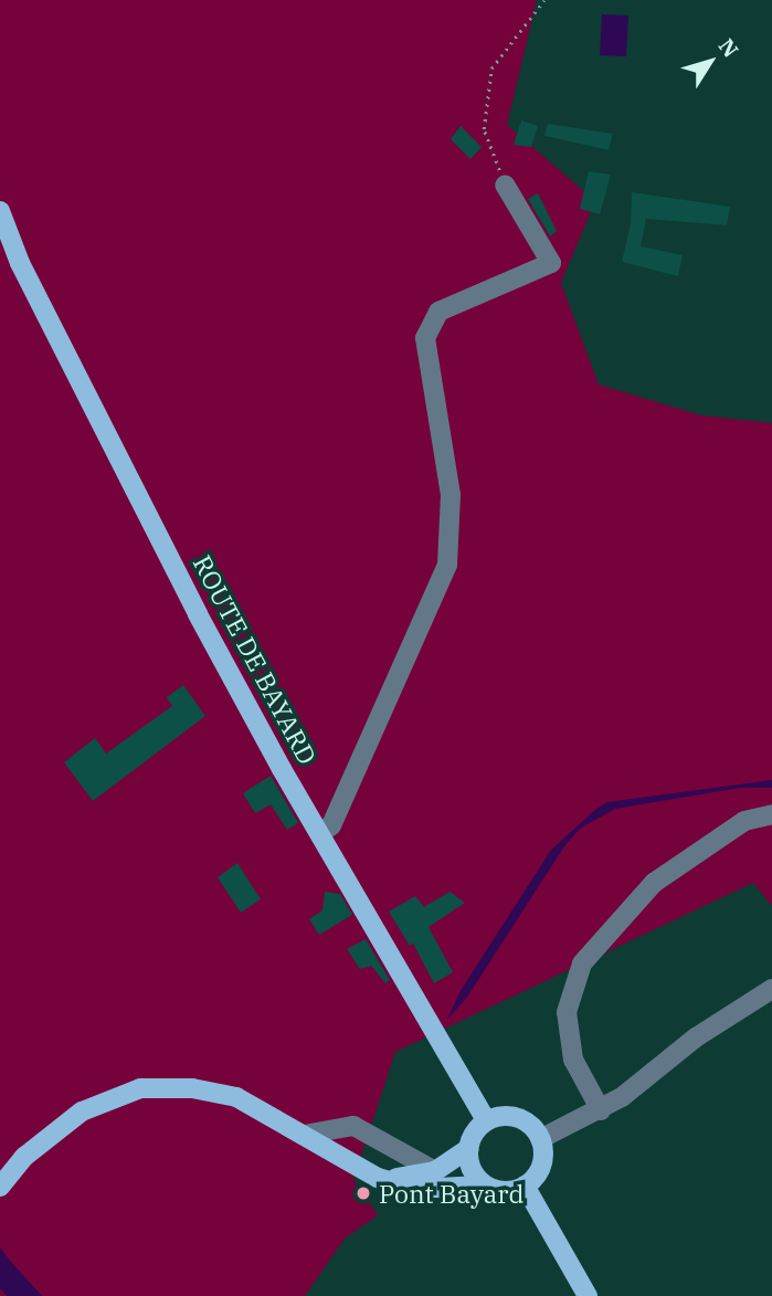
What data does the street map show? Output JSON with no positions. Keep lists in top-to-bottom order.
{
  "streets": {
    "main road": ["ROUTE DE BAYARD"]
  },
  "places": ["Pont Bayard"],
  "north": "top right"
}
